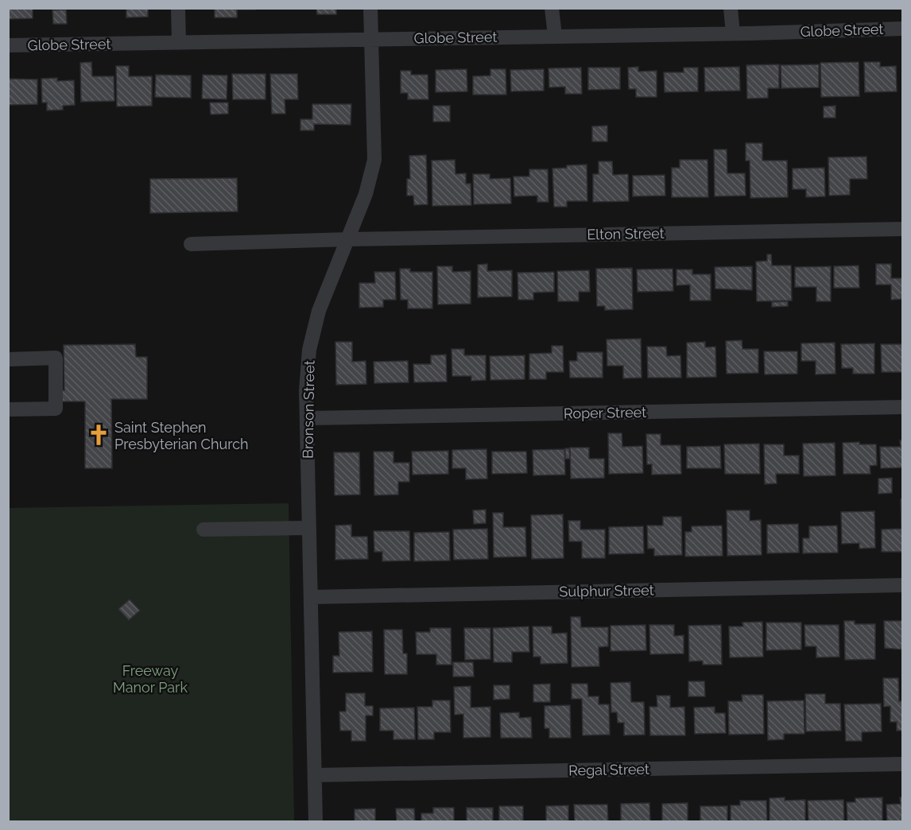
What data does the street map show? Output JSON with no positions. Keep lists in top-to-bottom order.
{
  "streets": {
    "street": [
      "Globe Street",
      "Elton Street",
      "Bronson Street",
      "Roper Street",
      "Sulphur Street",
      "Regal Street"
    ]
  },
  "crossings": [
    ["Globe Street", "Bronson Street"],
    ["Elton Street", "Bronson Street"],
    ["Bronson Street", "Roper Street"],
    ["Bronson Street", "Sulphur Street"],
    ["Bronson Street", "Regal Street"]
  ],
  "parks": ["Freeway Manor Park"],
  "places": {
    "church": ["Saint Stephen Presbyterian Church"]
  }
}
